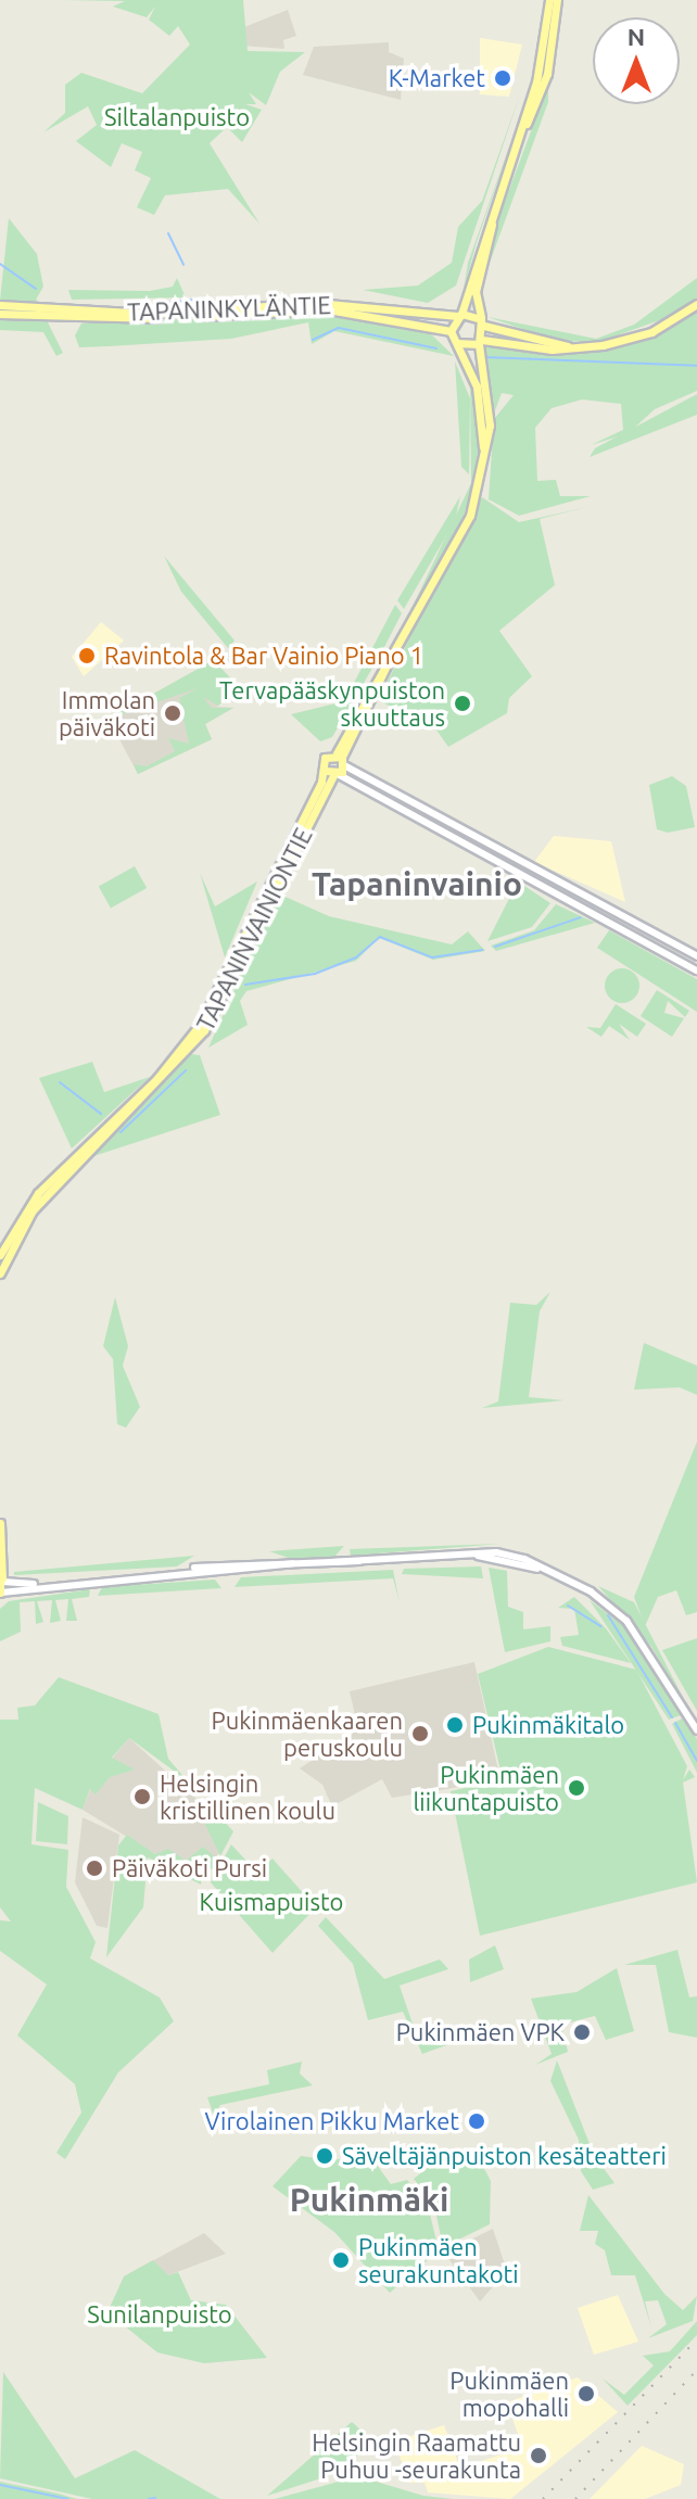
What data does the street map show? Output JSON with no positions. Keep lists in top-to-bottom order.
{
  "streets": {
    "main road": ["TAPANINKYLÄNTIE", "TAPANINVAINIONTIE"]
  },
  "districts": ["Tapaninvainio", "Pukinmäki"],
  "parks": ["Siltalanpuisto", "Kuismapuisto", "Sunilanpuisto"],
  "places": [
    "K-Market",
    "Ravintola & Bar Vainio Piano 1",
    "Tervapääskynpuiston skuuttaus",
    "Immolan päiväkoti",
    "Pukinmäkitalo",
    "Pukinmäenkaaren peruskoulu",
    "Pukinmäen liikuntapuisto",
    "Helsingin kristillinen koulu",
    "Päiväkoti Pursi",
    "Pukinmäen VPK",
    "Virolainen Pikku Market",
    "Säveltäjänpuiston kesäteatteri",
    "Pukinmäen seurakuntakoti",
    "Pukinmäen mopohalli",
    "Helsingin Raamattu Puhuu -seurakunta"
  ],
  "north": "top"
}
